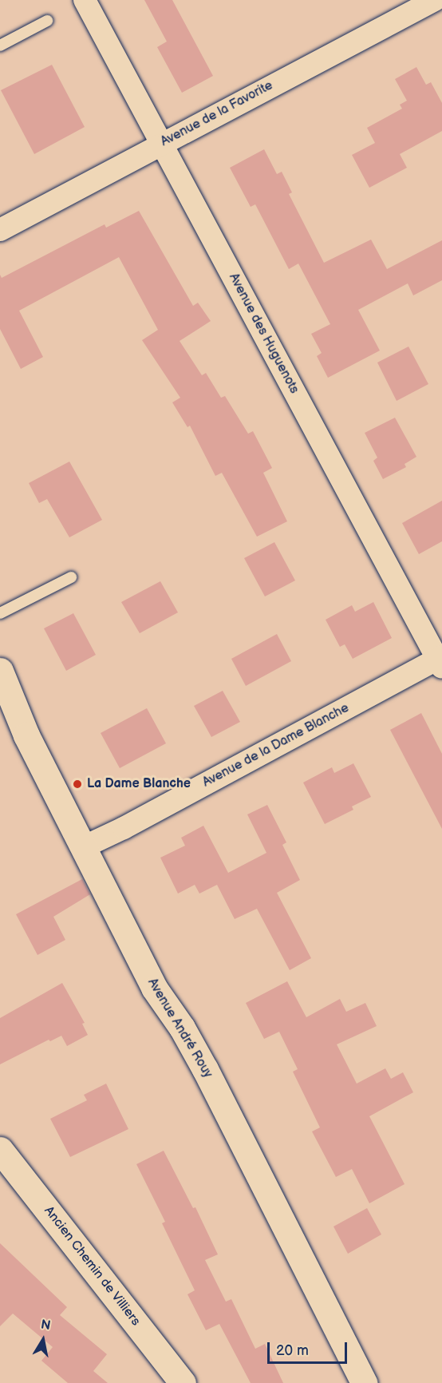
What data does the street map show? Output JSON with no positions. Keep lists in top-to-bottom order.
{
  "streets": {
    "main road": ["Avenue André Rouy", "Ancien Chemin de Villiers"],
    "street": ["Avenue de la Favorite", "Avenue des Huguenots", "Avenue de la Dame Blanche"]
  },
  "crossings": [
    ["Avenue de la Favorite", "Avenue des Huguenots"],
    ["Avenue des Huguenots", "Avenue de la Dame Blanche"],
    ["Avenue de la Dame Blanche", "Avenue André Rouy"]
  ],
  "places": ["La Dame Blanche"],
  "scale_bar": "20 m",
  "north": "top"
}
